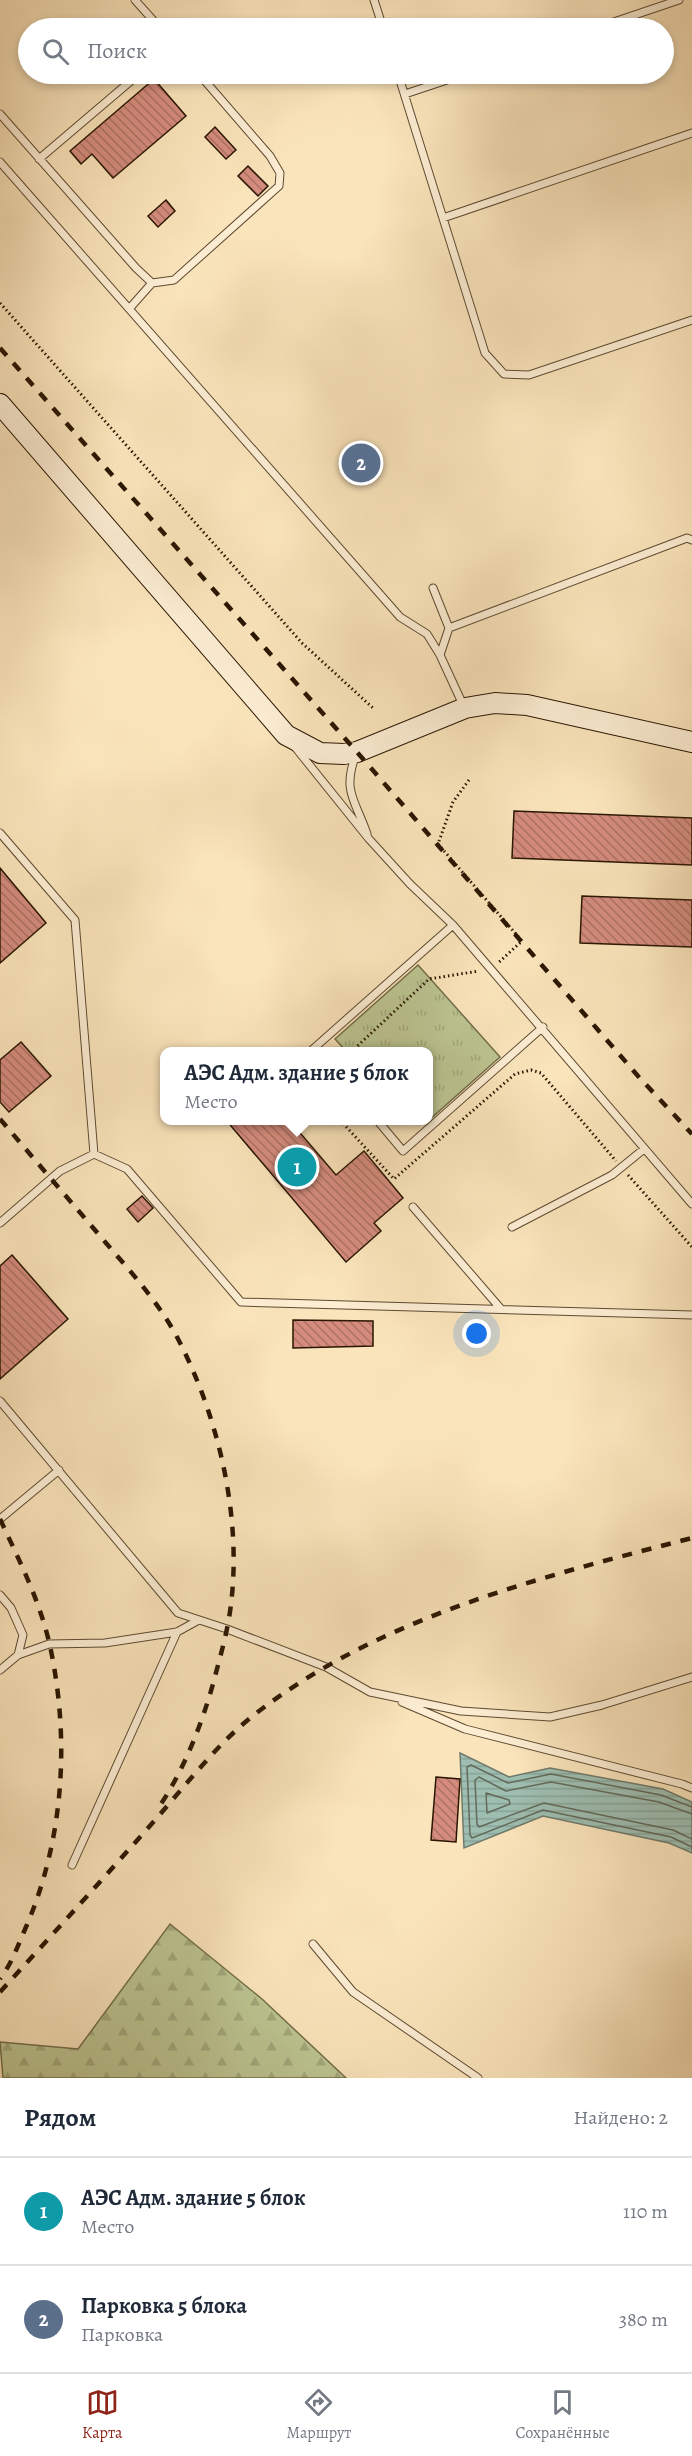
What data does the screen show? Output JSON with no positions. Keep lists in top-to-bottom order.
{
  "page": {
    "search": "Поиск",
    "pins": ["2", "1"],
    "popup": ["АЭС Адм. здание 5 блок", "Место"],
    "heading": ["Рядом", "Найдено: 2"],
    "list": [
      {
        "mark": "1",
        "name": "АЭС Адм. здание 5 блок",
        "note": "Место",
        "value": "110 m"
      },
      {
        "mark": "2",
        "name": "Парковка 5 блока",
        "note": "Парковка",
        "value": "380 m"
      }
    ],
    "nav": ["Карта", "Маршрут", "Сохранённые"]
  }
}
